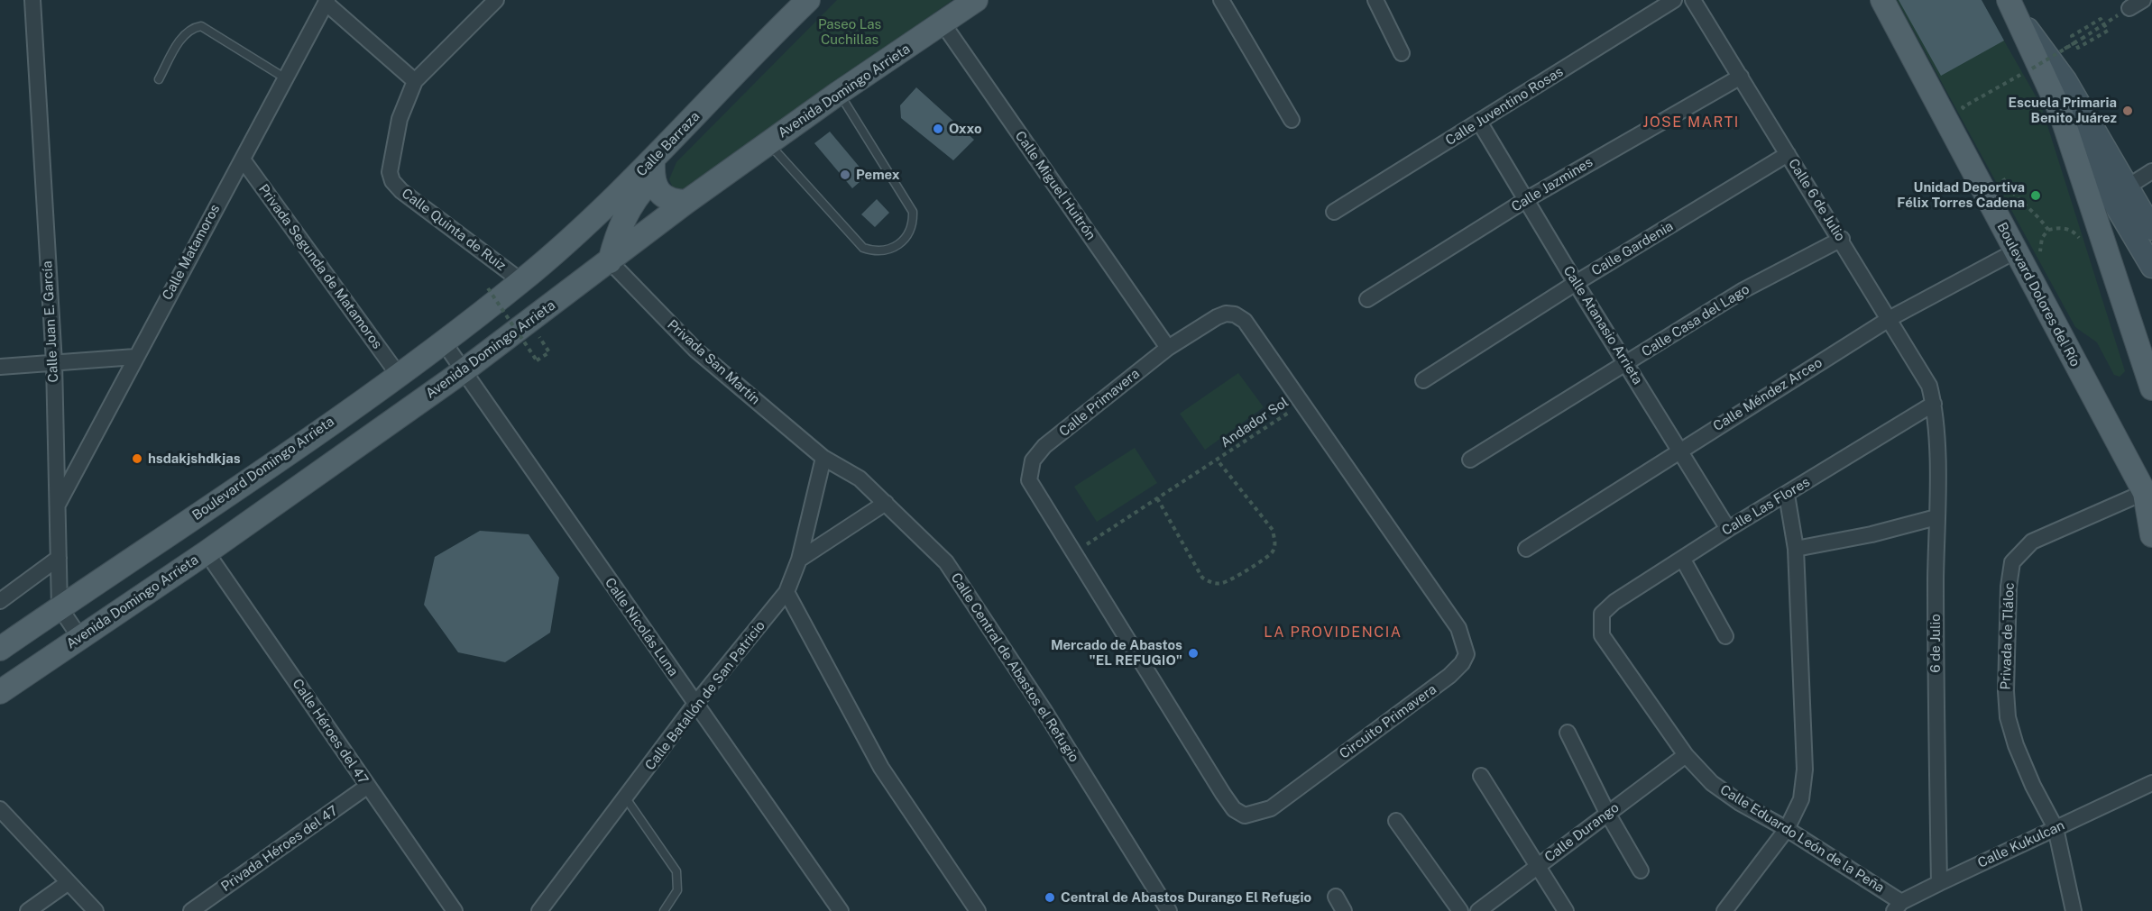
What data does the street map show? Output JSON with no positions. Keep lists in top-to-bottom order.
{
  "streets": {
    "main road": [
      "Avenida Domingo Arrieta",
      "Calle Barraza",
      "Boulevard Dolores del Río",
      "Boulevard Domingo Arrieta"
    ],
    "street": [
      "Calle Juventino Rosas",
      "Calle Jazmines",
      "Calle Miguel Huitrón",
      "Calle 6 de Julio",
      "Calle Quinta de Ruiz",
      "Calle Gardenia",
      "Calle Matamoros",
      "Privada Segunda de Matamoros",
      "Calle Casa del Lago",
      "Calle Juan E. García",
      "Calle Atanasio Arrieta",
      "Privada San Martín",
      "Calle Méndez Arceo",
      "Calle Primavera",
      "Calle Las Flores",
      "Calle Nicolás Luna",
      "Privada de Tláloc",
      "6 de Julio",
      "Calle Central de Abastos el Refugio",
      "Calle Batallón de San Patricio",
      "Circuito Primavera",
      "Calle Héroes del 47",
      "Calle Durango",
      "Calle Eduardo León de la Peña",
      "Calle Kukulcan",
      "Privada Héroes del 47"
    ],
    "path": ["Andador Sol"]
  },
  "crossings": [
    ["Avenida Domingo Arrieta", "Calle Miguel Huitrón"],
    ["Avenida Domingo Arrieta", "Privada San Martín"],
    ["Avenida Domingo Arrieta", "Calle Nicolás Luna"],
    ["Avenida Domingo Arrieta", "Calle Héroes del 47"],
    ["Calle Juventino Rosas", "Calle Atanasio Arrieta"],
    ["Calle Barraza", "Calle Quinta de Ruiz"],
    ["Calle Barraza", "Boulevard Domingo Arrieta"],
    ["Calle Jazmines", "Calle 6 de Julio"],
    ["Calle Jazmines", "Calle Atanasio Arrieta"],
    ["Calle Miguel Huitrón", "Calle Primavera"],
    ["Calle Miguel Huitrón", "Circuito Primavera"],
    ["Calle 6 de Julio", "Calle Gardenia"],
    ["Calle 6 de Julio", "Calle Casa del Lago"],
    ["Calle 6 de Julio", "Calle Méndez Arceo"],
    ["Calle 6 de Julio", "Calle Las Flores"],
    ["Calle 6 de Julio", "6 de Julio"],
    ["Calle Quinta de Ruiz", "Boulevard Domingo Arrieta"],
    ["Calle Gardenia", "Calle Atanasio Arrieta"],
    ["Calle Matamoros", "Privada Segunda de Matamoros"],
    ["Calle Matamoros", "Calle Juan E. García"],
    ["Privada Segunda de Matamoros", "Boulevard Domingo Arrieta"],
    ["Boulevard Dolores del Río", "Calle Méndez Arceo"],
    ["Boulevard Dolores del Río", "Privada de Tláloc"],
    ["Calle Casa del Lago", "Calle Atanasio Arrieta"],
    ["Calle Juan E. García", "Boulevard Domingo Arrieta"],
    ["Calle Atanasio Arrieta", "Calle Méndez Arceo"],
    ["Calle Atanasio Arrieta", "Calle Las Flores"],
    ["Privada San Martín", "Calle Central de Abastos el Refugio"],
    ["Privada San Martín", "Calle Batallón de San Patricio"],
    ["Calle Primavera", "Circuito Primavera"],
    ["Andador Sol", "Circuito Primavera"],
    ["Boulevard Domingo Arrieta", "Calle Nicolás Luna"],
    ["Calle Las Flores", "6 de Julio"],
    ["Calle Las Flores", "Calle Eduardo León de la Peña"],
    ["Calle Nicolás Luna", "Calle Batallón de San Patricio"],
    ["Privada de Tláloc", "Calle Kukulcan"],
    ["6 de Julio", "Calle Kukulcan"],
    ["Calle Central de Abastos el Refugio", "Calle Batallón de San Patricio"],
    ["Calle Héroes del 47", "Privada Héroes del 47"],
    ["Calle Durango", "Calle Eduardo León de la Peña"],
    ["Calle Eduardo León de la Peña", "Calle Kukulcan"]
  ],
  "districts": ["JOSE MARTI", "LA PROVIDENCIA"],
  "parks": ["Paseo Las Cuchillas"],
  "places": [
    "Escuela Primaria Benito Juárez",
    "Oxxo",
    "Pemex",
    "Unidad Deportiva Félix Torres Cadena",
    "hsdakjshdkjas",
    "Mercado de Abastos \"EL REFUGIO\"",
    "Central de Abastos Durango El Refugio"
  ]
}
